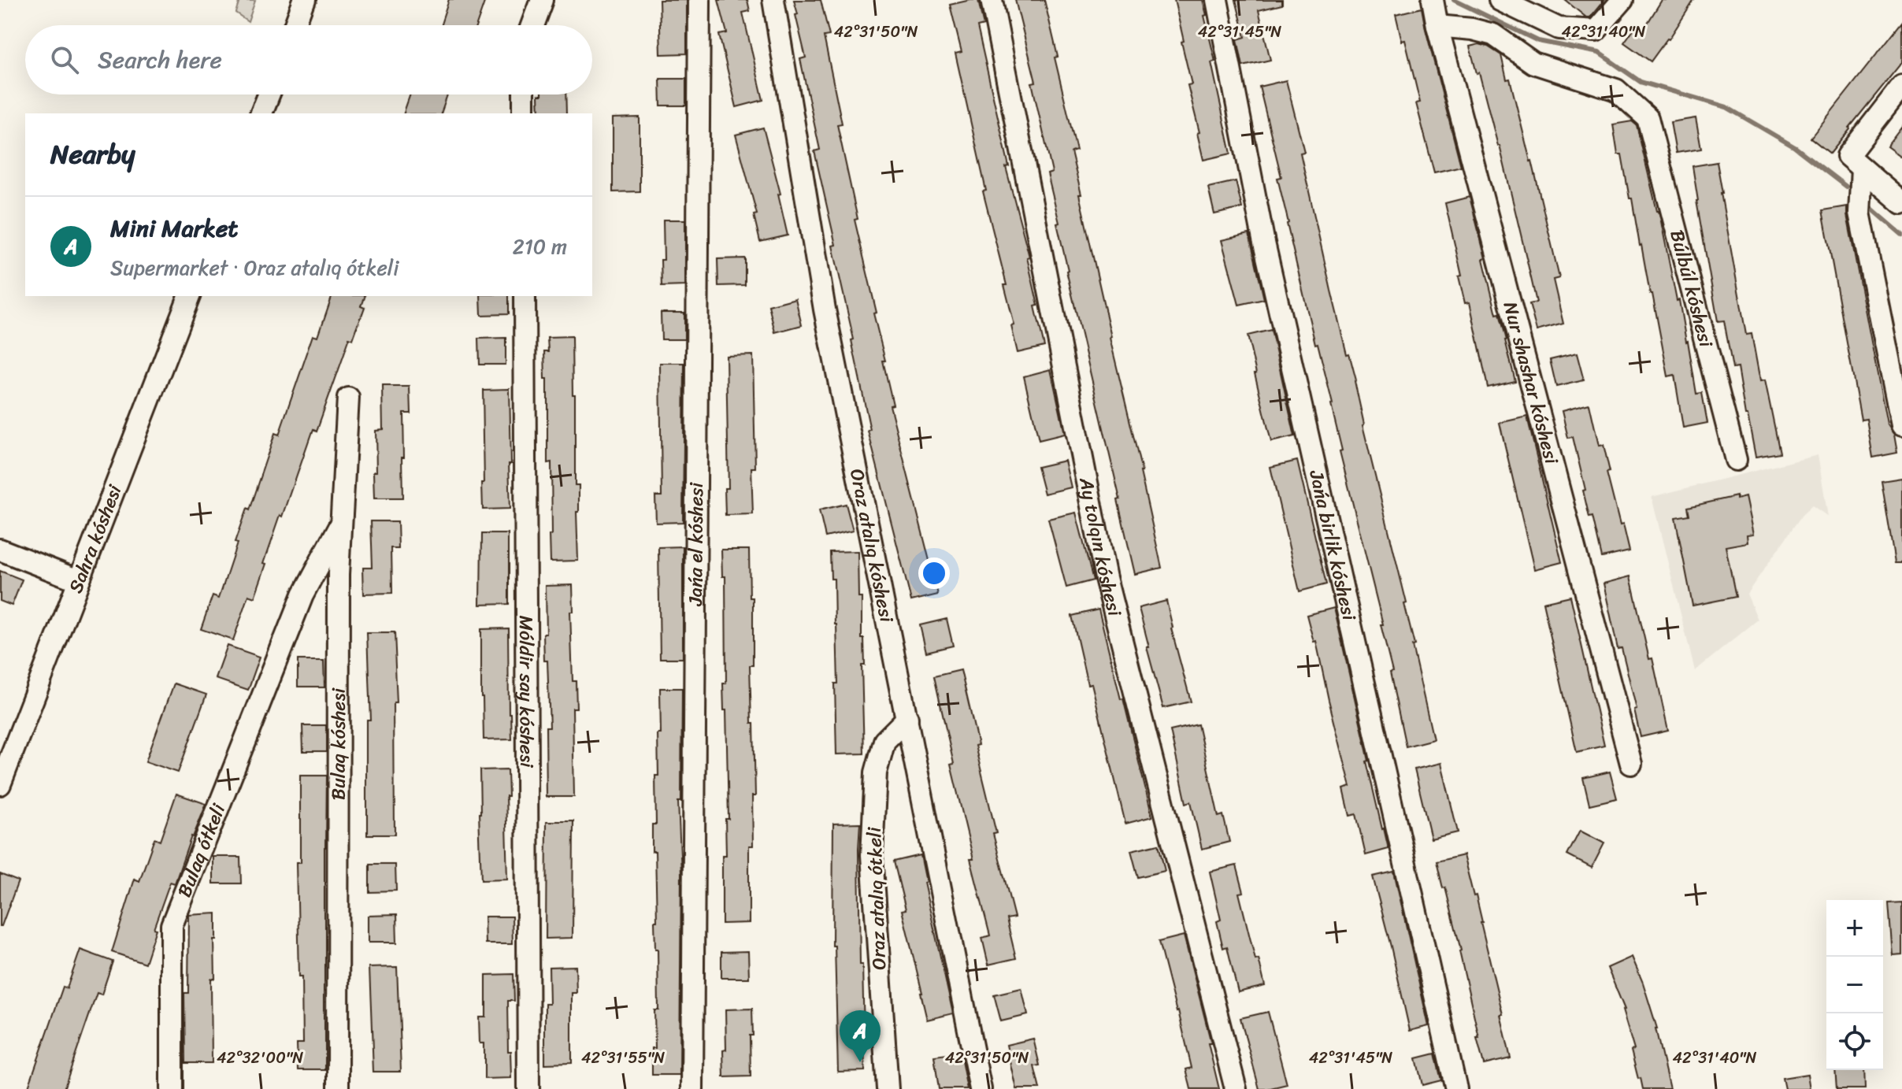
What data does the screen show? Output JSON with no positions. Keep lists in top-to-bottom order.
{
  "streets": {
    "street": [
      "Búlbúl kóshesi",
      "Nur shashar kóshesi",
      "Sahra kóshesi",
      "Jańa el kóshesi",
      "Oraz atalıq kóshesi",
      "Jańa birlik kóshesi",
      "Ay tolqın kóshesi",
      "Móldir say kóshesi",
      "Bulaq kóshesi",
      "Bulaq ótkeli",
      "Oraz atalıq ótkeli"
    ]
  },
  "crossings": [
    ["Búlbúl kóshesi", "Nur shashar kóshesi"],
    ["Oraz atalıq kóshesi", "Oraz atalıq ótkeli"],
    ["Bulaq kóshesi", "Bulaq ótkeli"]
  ],
  "page": {
    "search": "Search here",
    "heading": "Nearby",
    "list": [
      {
        "mark": "A",
        "name": "Mini Market",
        "note": "Supermarket · Oraz atalıq ótkeli",
        "value": "210 m"
      }
    ],
    "map_buttons": ["+", "−"],
    "pins": "A"
  },
  "coordinates": [
    "42°31'50\"N",
    "42°31'45\"N",
    "42°31'40\"N",
    "42°32'00\"N",
    "42°31'55\"N"
  ]
}
